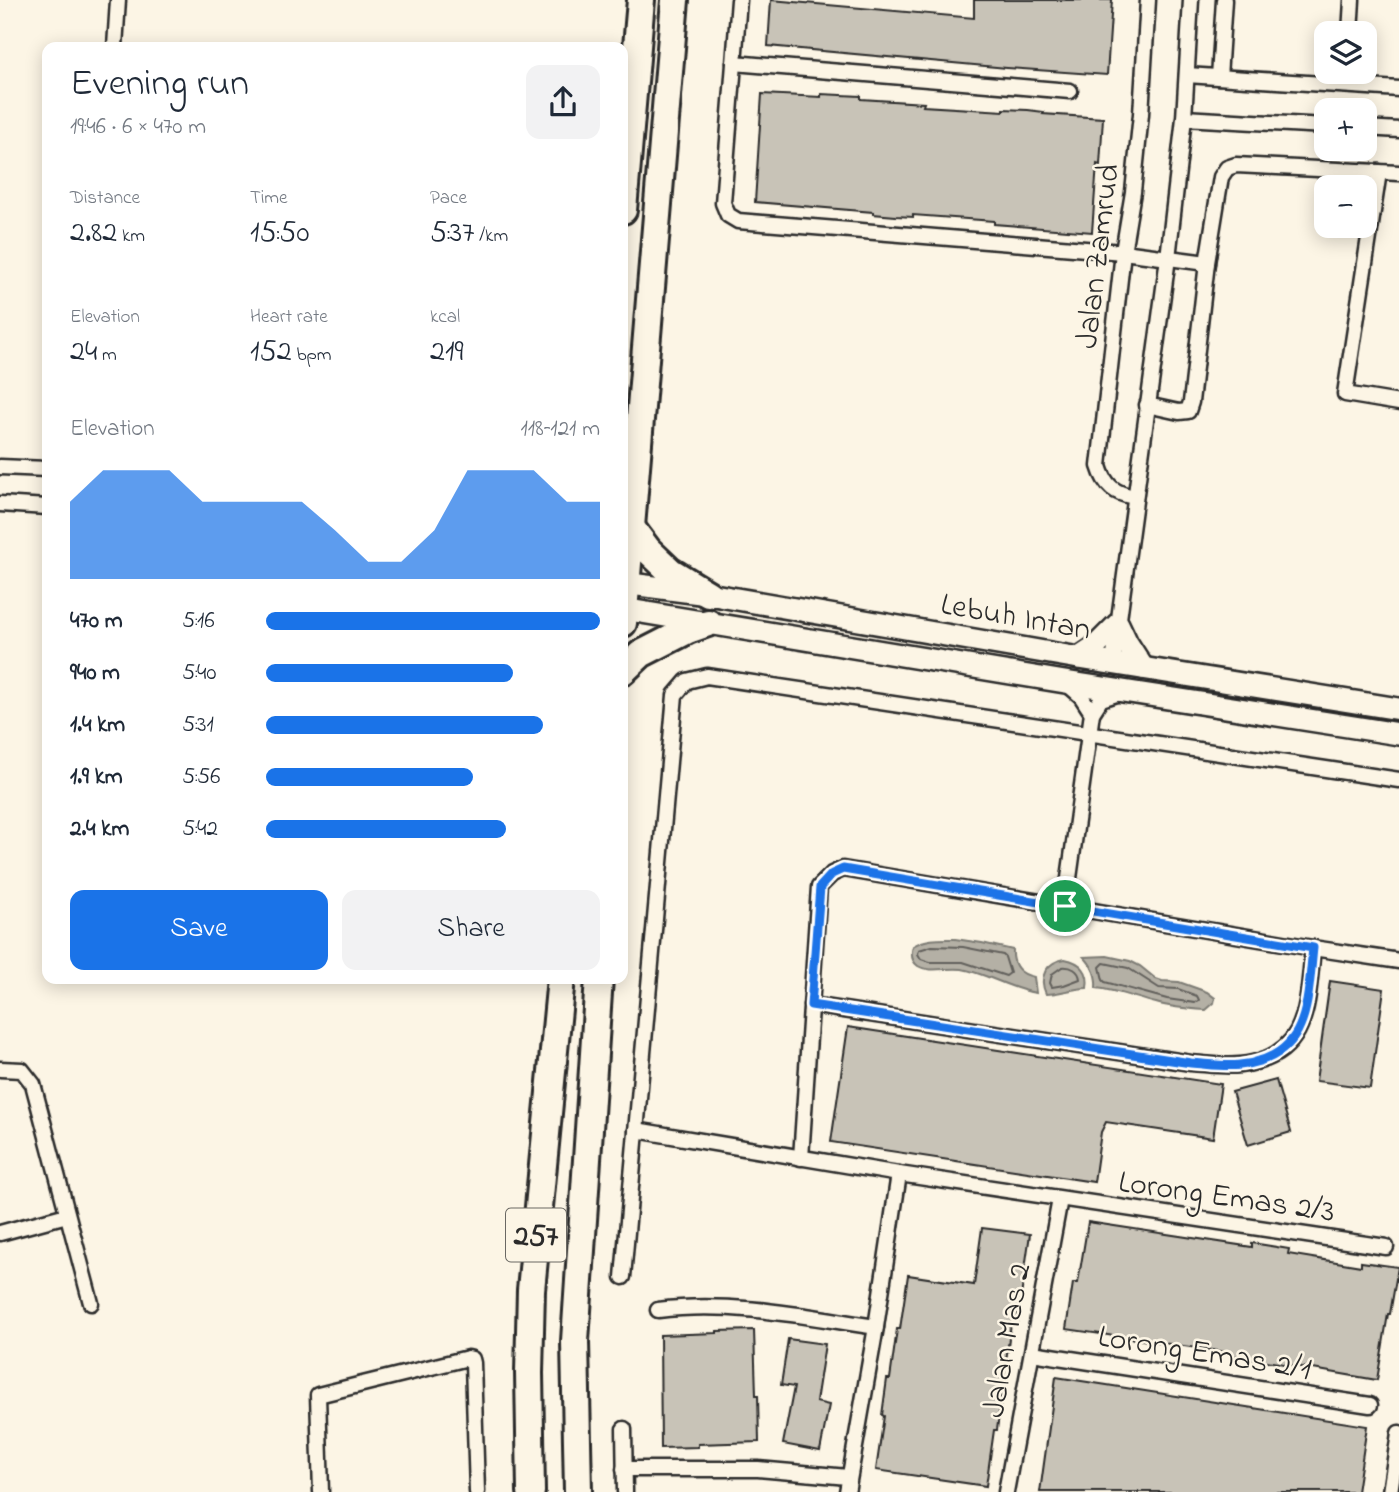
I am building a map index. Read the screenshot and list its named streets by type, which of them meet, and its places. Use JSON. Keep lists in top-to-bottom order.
{
  "streets": {
    "highway": ["257"],
    "main road": ["Lebuh Intan"],
    "street": [
      "Jalan Zamrud",
      "Lorong Emas 2/3",
      "Jalan Mas 2",
      "Lorong Emas 2/1"
    ]
  },
  "crossings": [
    ["Lorong Emas 2/3", "Jalan Mas 2"],
    ["Jalan Mas 2", "Lorong Emas 2/1"]
  ],
  "page": {
    "map_buttons": ["+", "−"],
    "heading": ["Evening run", "19:46 · 6 × 470 m"],
    "stats": [
      ["Distance", "2.82 km"],
      ["Time", "15:50"],
      ["Pace", "5:37 /km"],
      ["Elevation", "24 m"],
      ["Heart rate", "152 bpm"],
      ["kcal", "219"]
    ],
    "chart": ["Elevation", "118–121 m"],
    "list": [
      {
        "name": "470 m",
        "note": "5:16"
      },
      {
        "name": "940 m",
        "note": "5:40"
      },
      {
        "name": "1.4 km",
        "note": "5:31"
      },
      {
        "name": "1.9 km",
        "note": "5:56"
      },
      {
        "name": "2.4 km",
        "note": "5:42"
      }
    ],
    "buttons": ["Save", "Share"]
  }
}
